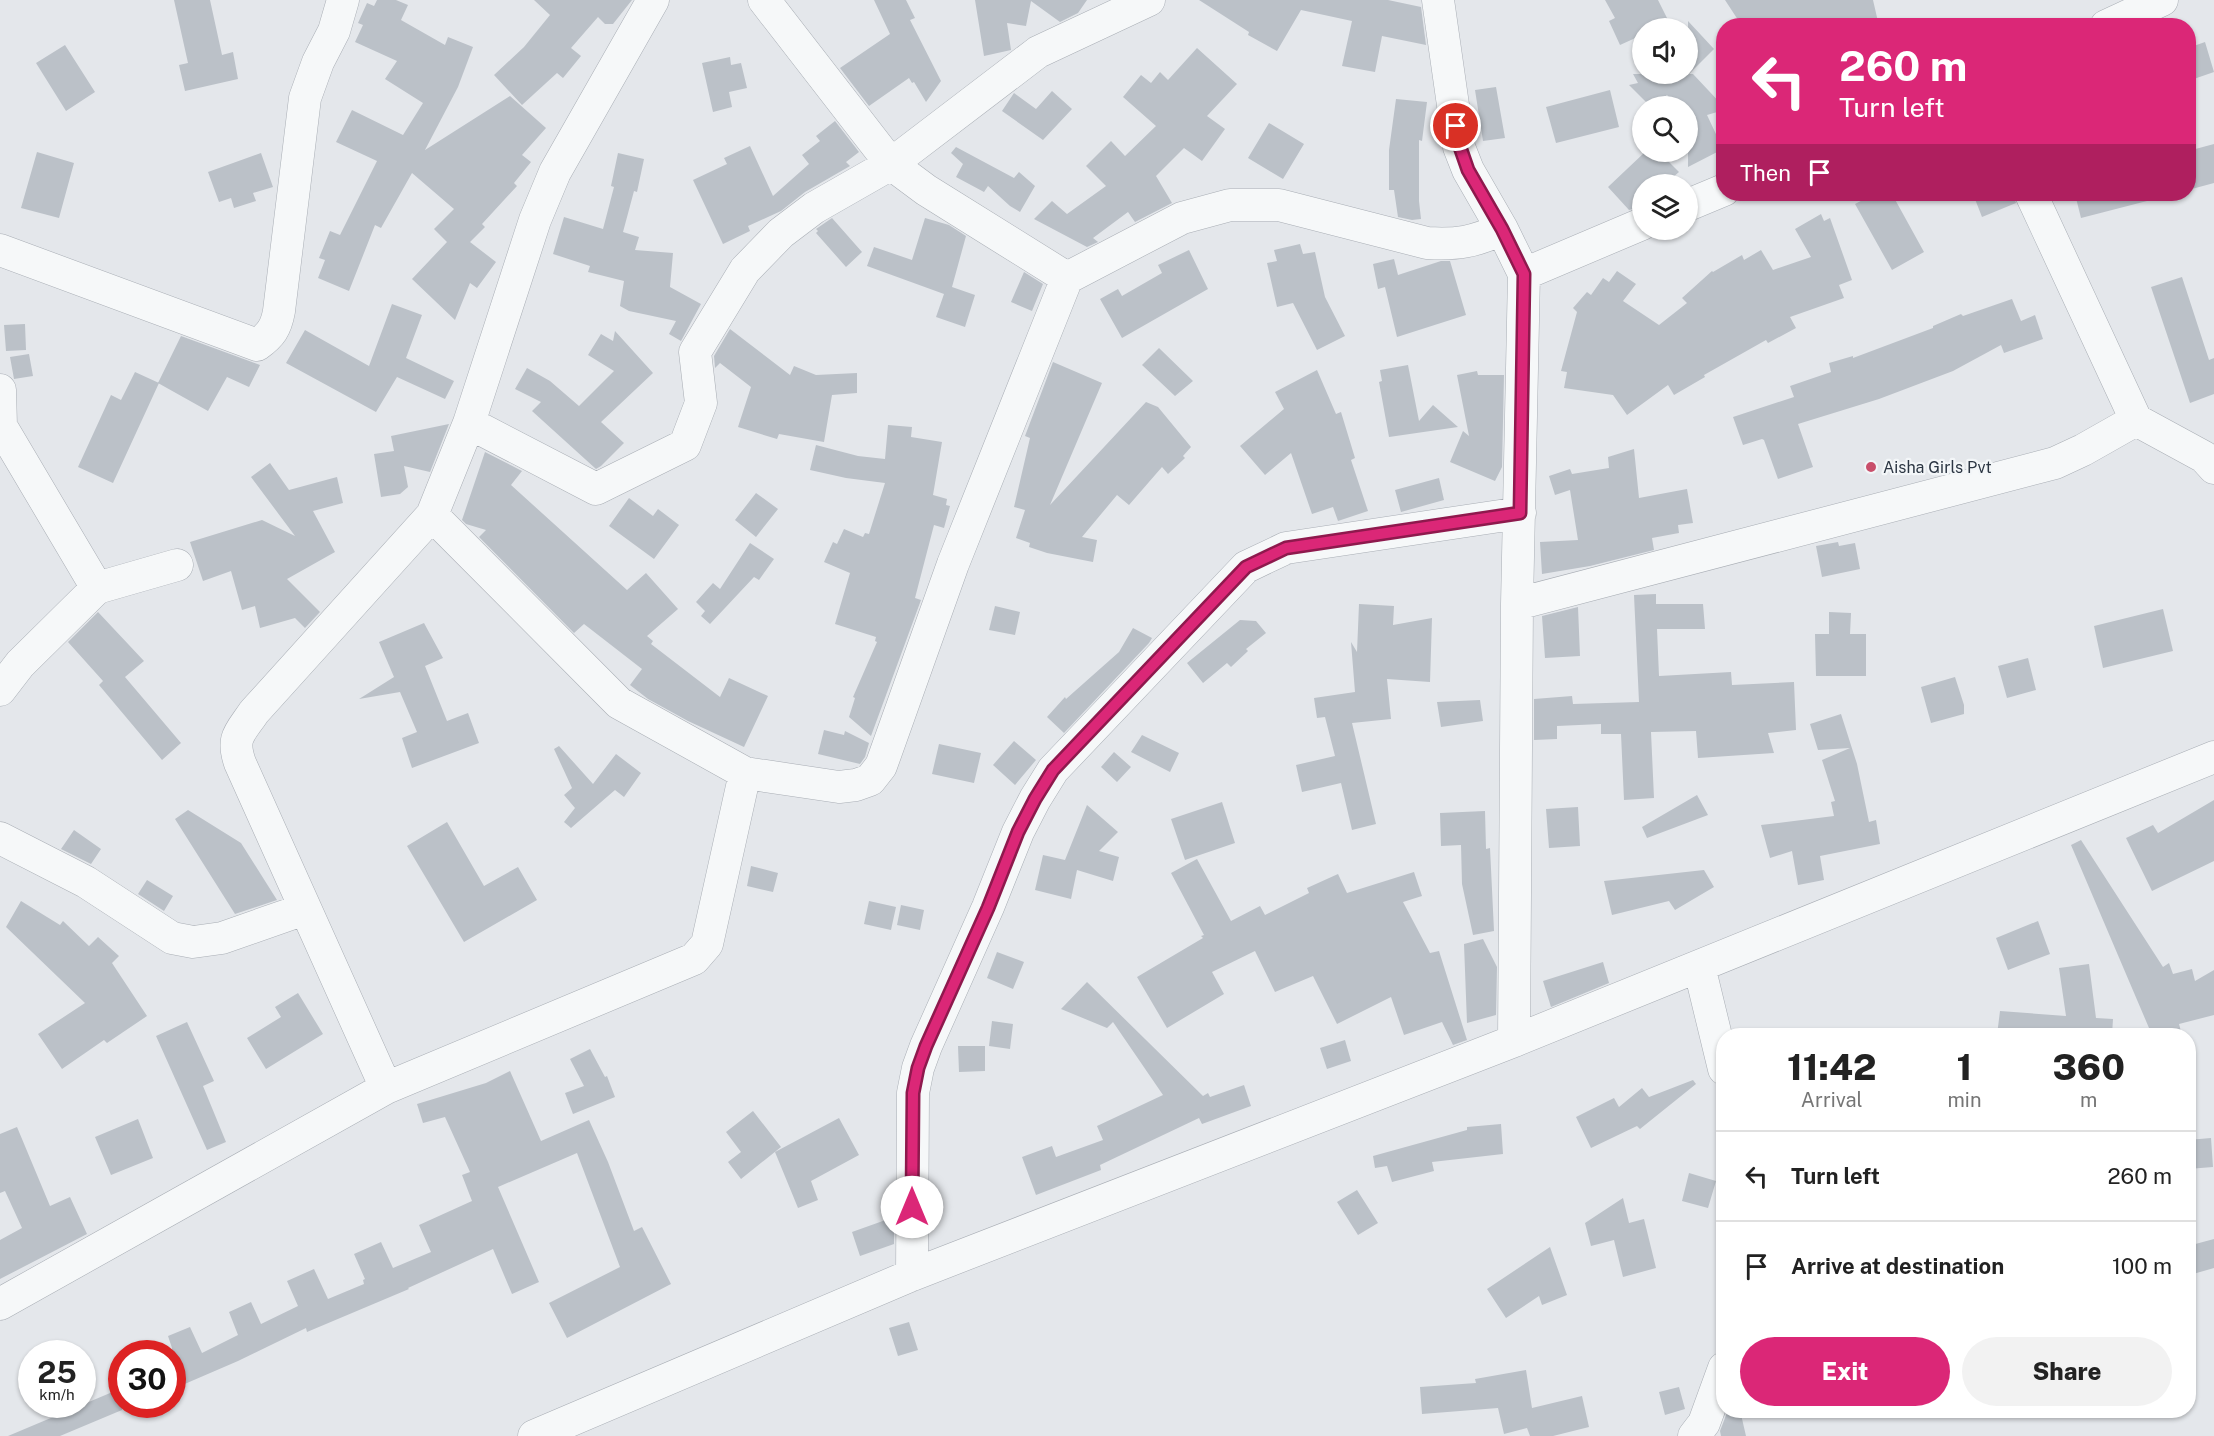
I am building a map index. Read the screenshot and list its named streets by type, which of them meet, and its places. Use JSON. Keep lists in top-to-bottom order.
{
  "places": ["Aisha Girls Pvt"],
  "page": {
    "turn": ["260 m", "Turn left"],
    "then": "Then",
    "eta": [
      "11:42",
      "Arrival",
      "1",
      "min",
      "360",
      "m"
    ],
    "list": [
      {
        "name": "Turn left",
        "value": "260 m"
      },
      {
        "name": "Arrive at destination",
        "value": "100 m"
      }
    ],
    "buttons": ["Exit", "Share"],
    "speed": "25 km/h",
    "limit": "30"
  }
}
